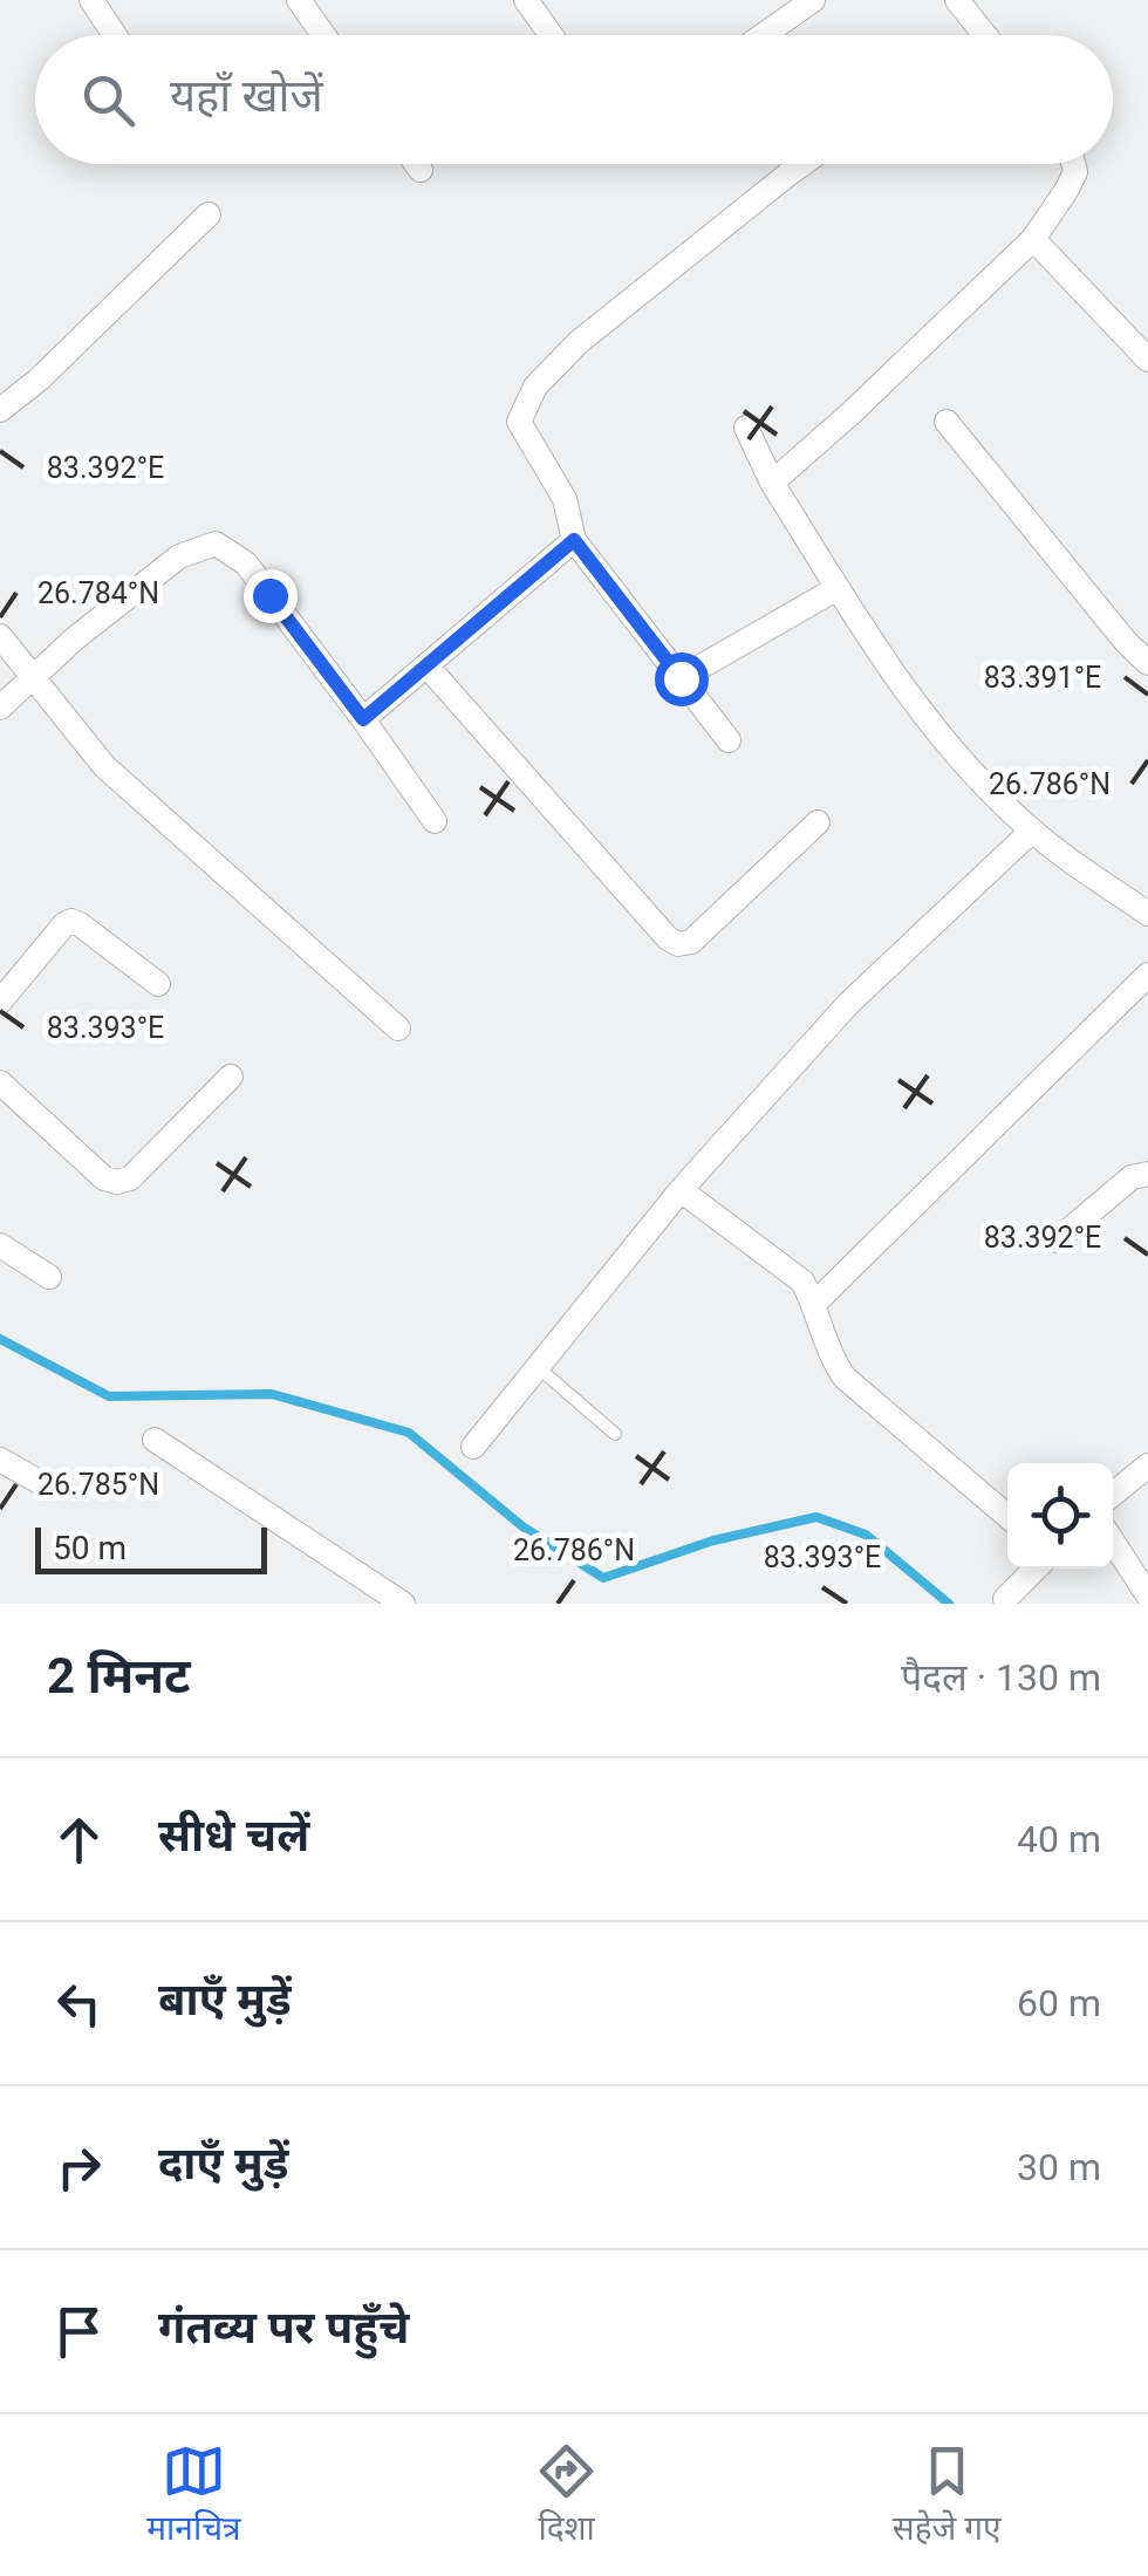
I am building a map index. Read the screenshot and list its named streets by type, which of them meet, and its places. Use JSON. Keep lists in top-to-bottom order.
{
  "scale_bar": "50 m",
  "page": {
    "search": "यहाँ खोजें",
    "scale": "50 m",
    "heading": ["2 मिनट", "पैदल · 130 m"],
    "list": [
      ["सीधे चलें", "40 m"],
      ["बाएँ मुड़ें", "60 m"],
      ["दाएँ मुड़ें", "30 m"],
      "गंतव्य पर पहुँचे"
    ],
    "nav": ["मानचित्र", "दिशा", "सहेजे गए"]
  },
  "coordinates": [
    "83.392°E",
    "26.784°N",
    "83.391°E",
    "26.786°N",
    "83.393°E",
    "26.785°N"
  ]
}
